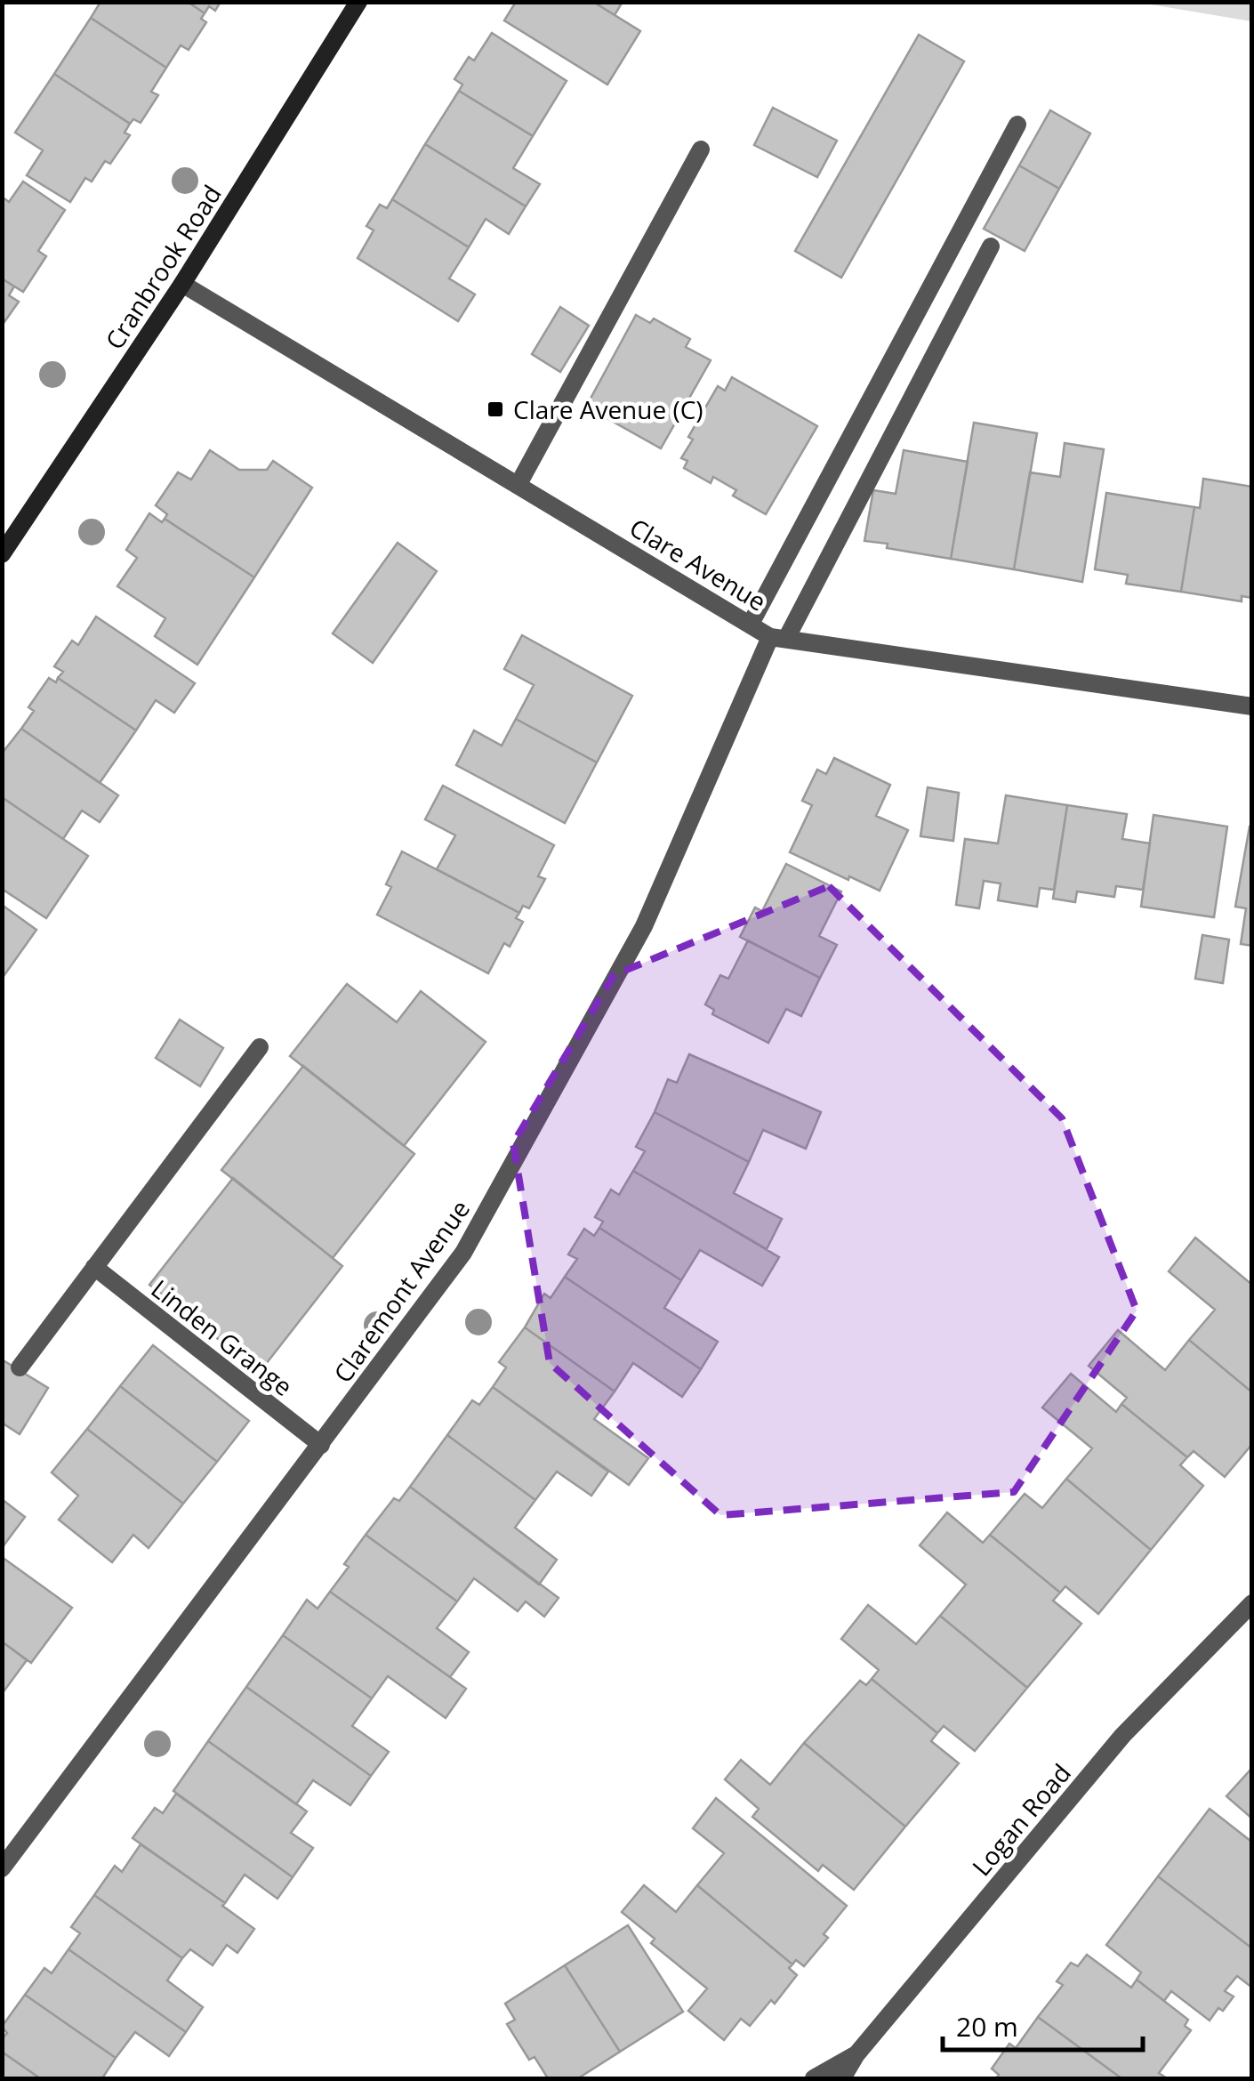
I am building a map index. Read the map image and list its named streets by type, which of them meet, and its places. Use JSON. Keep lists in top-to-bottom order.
{
  "streets": {
    "main road": ["Cranbrook Road"],
    "street": [
      "Clare Avenue",
      "Claremont Avenue",
      "Linden Grange",
      "Logan Road"
    ]
  },
  "crossings": [
    ["Cranbrook Road", "Clare Avenue"],
    ["Clare Avenue", "Claremont Avenue"],
    ["Claremont Avenue", "Linden Grange"]
  ],
  "places": {
    "transit": ["Clare Avenue (C)"]
  },
  "scale_bar": "20 m"
}
